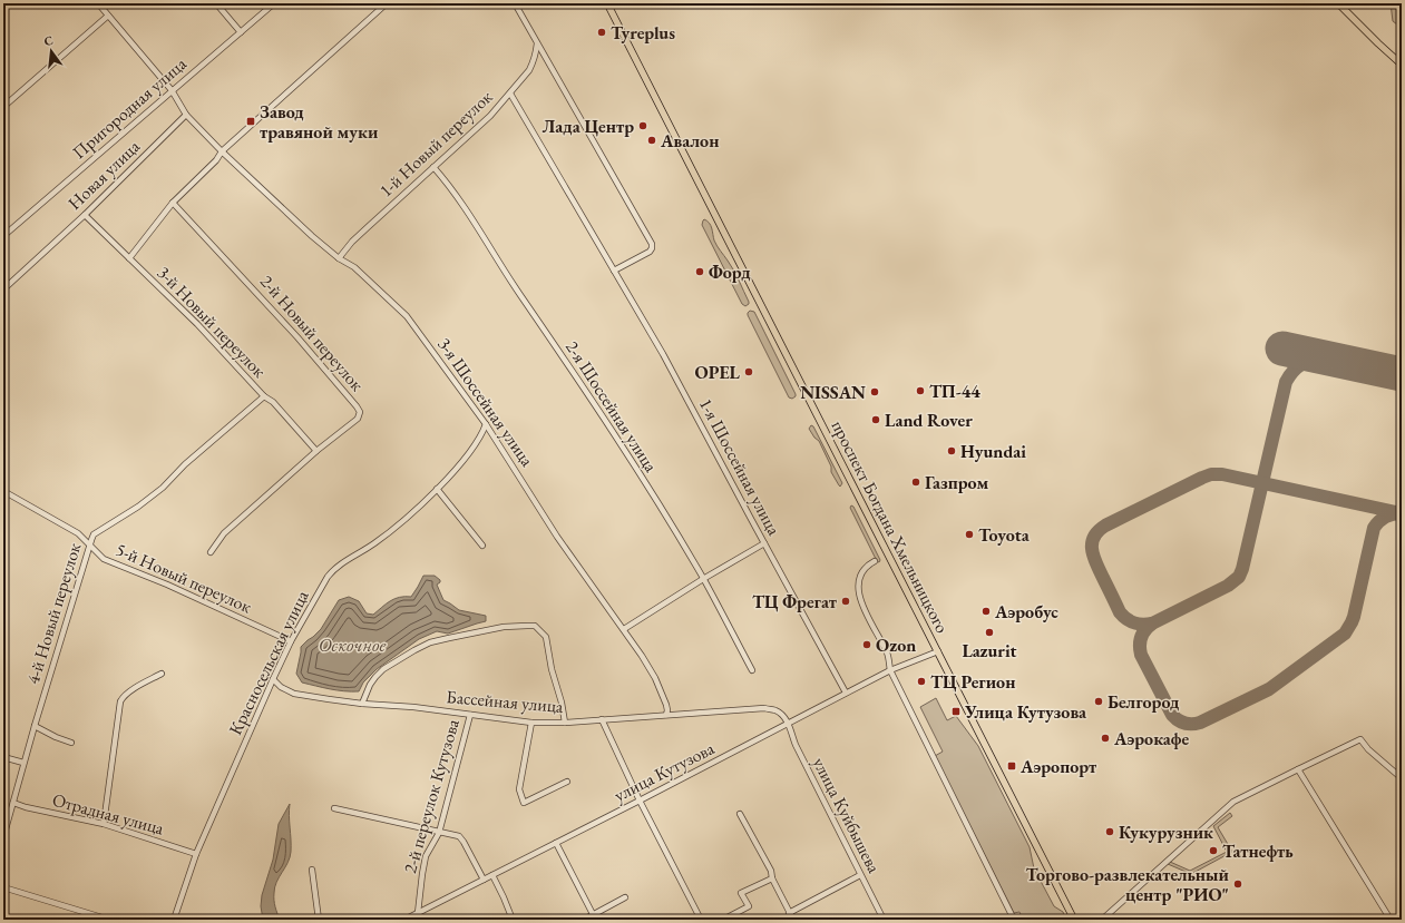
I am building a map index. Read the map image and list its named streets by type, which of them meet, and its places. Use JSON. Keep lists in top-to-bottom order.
{
  "streets": {
    "main road": ["проспект Богдана Хмельницкого"],
    "street": [
      "Пригородная улица",
      "1-й Новый переулок",
      "Новая улица",
      "3-й Новый переулок",
      "2-й Новый переулок",
      "3-я Шоссейная улица",
      "2-я Шоссейная улица",
      "1-я Шоссейная улица",
      "5-й Новый переулок",
      "4-й Новый переулок",
      "Красносельская улица",
      "Бассейная улица",
      "улица Кутузова",
      "2-й переулок Кутузова",
      "Отрадная улица",
      "улица Куйбышева"
    ]
  },
  "crossings": [
    ["1-й Новый переулок", "3-я Шоссейная улица"],
    ["1-й Новый переулок", "2-я Шоссейная улица"],
    ["1-й Новый переулок", "1-я Шоссейная улица"],
    ["Новая улица", "3-й Новый переулок"],
    ["3-й Новый переулок", "2-й Новый переулок"],
    ["3-й Новый переулок", "4-й Новый переулок"],
    ["3-я Шоссейная улица", "Красносельская улица"],
    ["3-я Шоссейная улица", "Бассейная улица"],
    ["1-я Шоссейная улица", "улица Кутузова"],
    ["проспект Богдана Хмельницкого", "улица Кутузова"],
    ["5-й Новый переулок", "4-й Новый переулок"],
    ["5-й Новый переулок", "Красносельская улица"],
    ["4-й Новый переулок", "Отрадная улица"],
    ["Красносельская улица", "Бассейная улица"],
    ["Красносельская улица", "Отрадная улица"],
    ["Бассейная улица", "улица Кутузова"],
    ["Бассейная улица", "2-й переулок Кутузова"],
    ["Бассейная улица", "улица Куйбышева"],
    ["улица Кутузова", "2-й переулок Кутузова"],
    ["улица Кутузова", "улица Куйбышева"]
  ],
  "water": ["Оскочное"],
  "places": {
    "other": [
      "Tyreplus",
      "Лада Центр",
      "Авалон",
      "Форд",
      "OPEL",
      "ТП-44",
      "NISSAN",
      "Land Rover",
      "Hyundai",
      "Газпром",
      "Toyota",
      "ТЦ Фрегат",
      "Аэробус",
      "Lazurit",
      "Ozon",
      "ТЦ Регион",
      "Белгород",
      "Аэрокафе",
      "Кукурузник",
      "Татнефть",
      "Торгово-развлекательный центр \"РИО\""
    ],
    "transit": ["Завод травяной муки", "Улица Кутузова", "Аэропорт"]
  },
  "north": "top"
}
